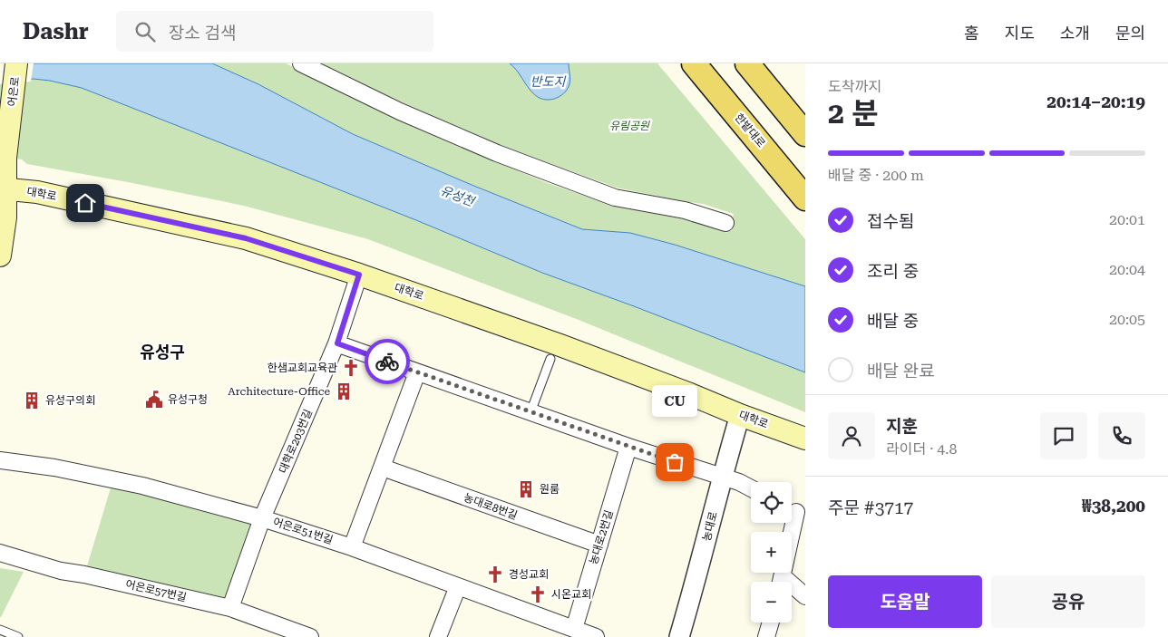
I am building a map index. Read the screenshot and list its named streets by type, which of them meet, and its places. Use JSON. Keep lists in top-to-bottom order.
{
  "streets": {
    "main road": ["어은로", "한밭대로", "대학로"],
    "street": [
      "대학로203번길",
      "농대로8번길",
      "농대로",
      "어은로51번길",
      "농대로2번길",
      "어은로57번길"
    ]
  },
  "crossings": [
    ["어은로", "대학로"],
    ["대학로", "대학로203번길"],
    ["대학로", "농대로"],
    ["대학로203번길", "어은로51번길"],
    ["대학로203번길", "어은로57번길"],
    ["농대로8번길", "농대로2번길"],
    ["어은로51번길", "농대로2번길"]
  ],
  "districts": ["유성구"],
  "water": ["반도지", "유성천"],
  "parks": ["유림공원"],
  "places": {
    "church": ["한샘교회교육관", "경성교회", "시온교회"],
    "building": ["Architecture-Office", "유성구의회", "원룸"],
    "public building": ["유성구청"],
    "other": ["CU"]
  },
  "page": {
    "header": "Dashr",
    "search": "장소 검색",
    "nav": [
      "홈",
      "지도",
      "소개",
      "문의"
    ],
    "heading": ["2 분", "도착까지", "20:14–20:19"],
    "panel": [
      "지훈",
      "라이더 · 4.8",
      "주문 #3717",
      "₩38,200"
    ],
    "bar": "배달 중 · 200 m",
    "list": [
      ["접수됨", "20:01"],
      ["조리 중", "20:04"],
      ["배달 중", "20:05"],
      "배달 완료"
    ],
    "bubble": "CU",
    "map_buttons": ["+", "−"],
    "buttons": ["도움말", "공유"]
  }
}
